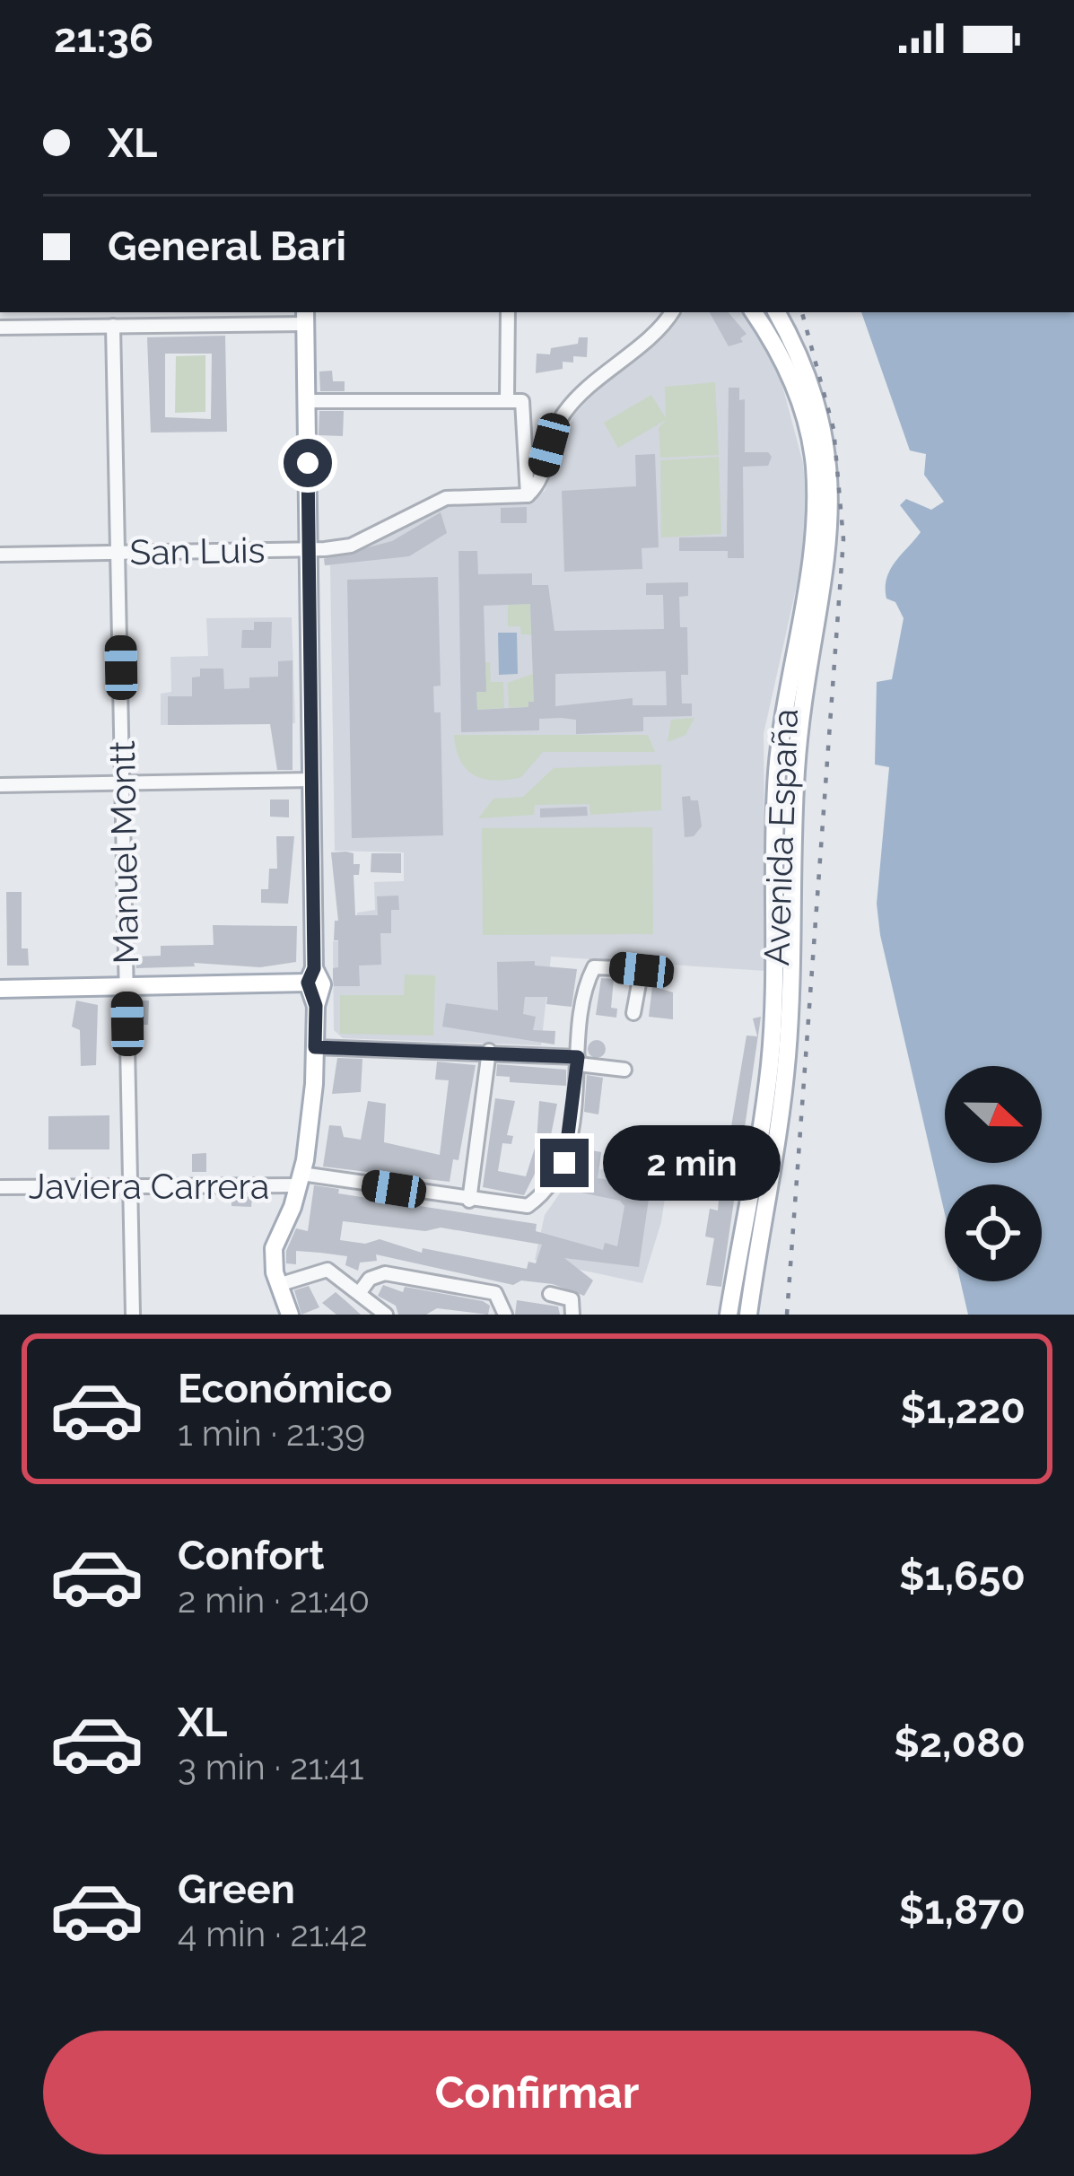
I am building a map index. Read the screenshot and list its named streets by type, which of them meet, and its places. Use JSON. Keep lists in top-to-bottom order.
{
  "streets": {
    "main road": ["Avenida España"],
    "street": ["San Luis", "Manuel Montt", "Javiera Carrera"]
  },
  "crossings": [
    ["San Luis", "Manuel Montt"],
    ["Manuel Montt", "Javiera Carrera"]
  ],
  "north": "right",
  "page": {
    "status": "21:36",
    "banner": ["XL", "General Bari"],
    "bubble": "2 min",
    "list": [
      {
        "name": "Económico",
        "note": "1 min · 21:39",
        "value": "$1,220"
      },
      {
        "name": "Confort",
        "note": "2 min · 21:40",
        "value": "$1,650"
      },
      {
        "name": "XL",
        "note": "3 min · 21:41",
        "value": "$2,080"
      },
      {
        "name": "Green",
        "note": "4 min · 21:42",
        "value": "$1,870"
      }
    ],
    "buttons": "Confirmar"
  }
}
